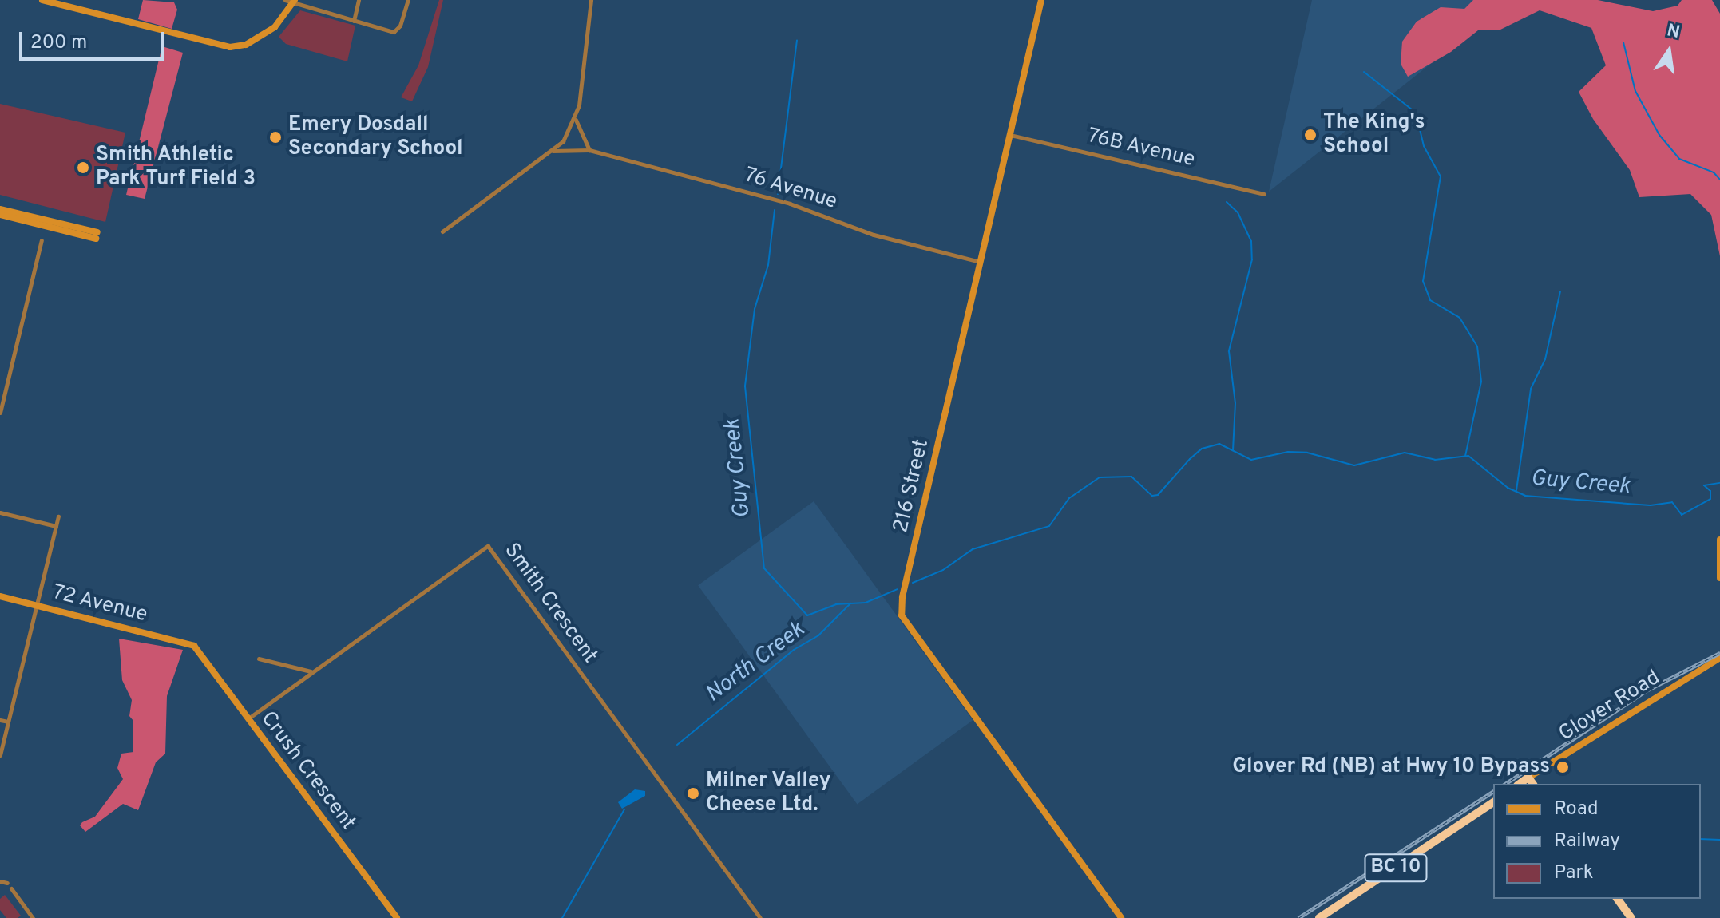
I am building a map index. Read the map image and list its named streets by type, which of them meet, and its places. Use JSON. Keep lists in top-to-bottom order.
{
  "streets": {
    "highway": ["Glover Road", "BC 10"],
    "main road": ["216 Street", "72 Avenue", "Crush Crescent"],
    "street": ["76B Avenue", "76 Avenue", "Smith Crescent"]
  },
  "crossings": [
    ["76B Avenue", "216 Street"],
    ["76 Avenue", "216 Street"],
    ["Smith Crescent", "Crush Crescent"],
    ["72 Avenue", "Crush Crescent"]
  ],
  "water": ["Guy Creek", "North Creek"],
  "places": [
    "The King's School",
    "Emery Dosdall Secondary School",
    "Smith Athletic Park Turf Field 3",
    "Glover Rd (NB) at Hwy 10 Bypass",
    "Milner Valley Cheese Ltd."
  ],
  "legend": ["Road", "Railway", "Park"],
  "scale_bar": "200 m",
  "north": "top"
}
